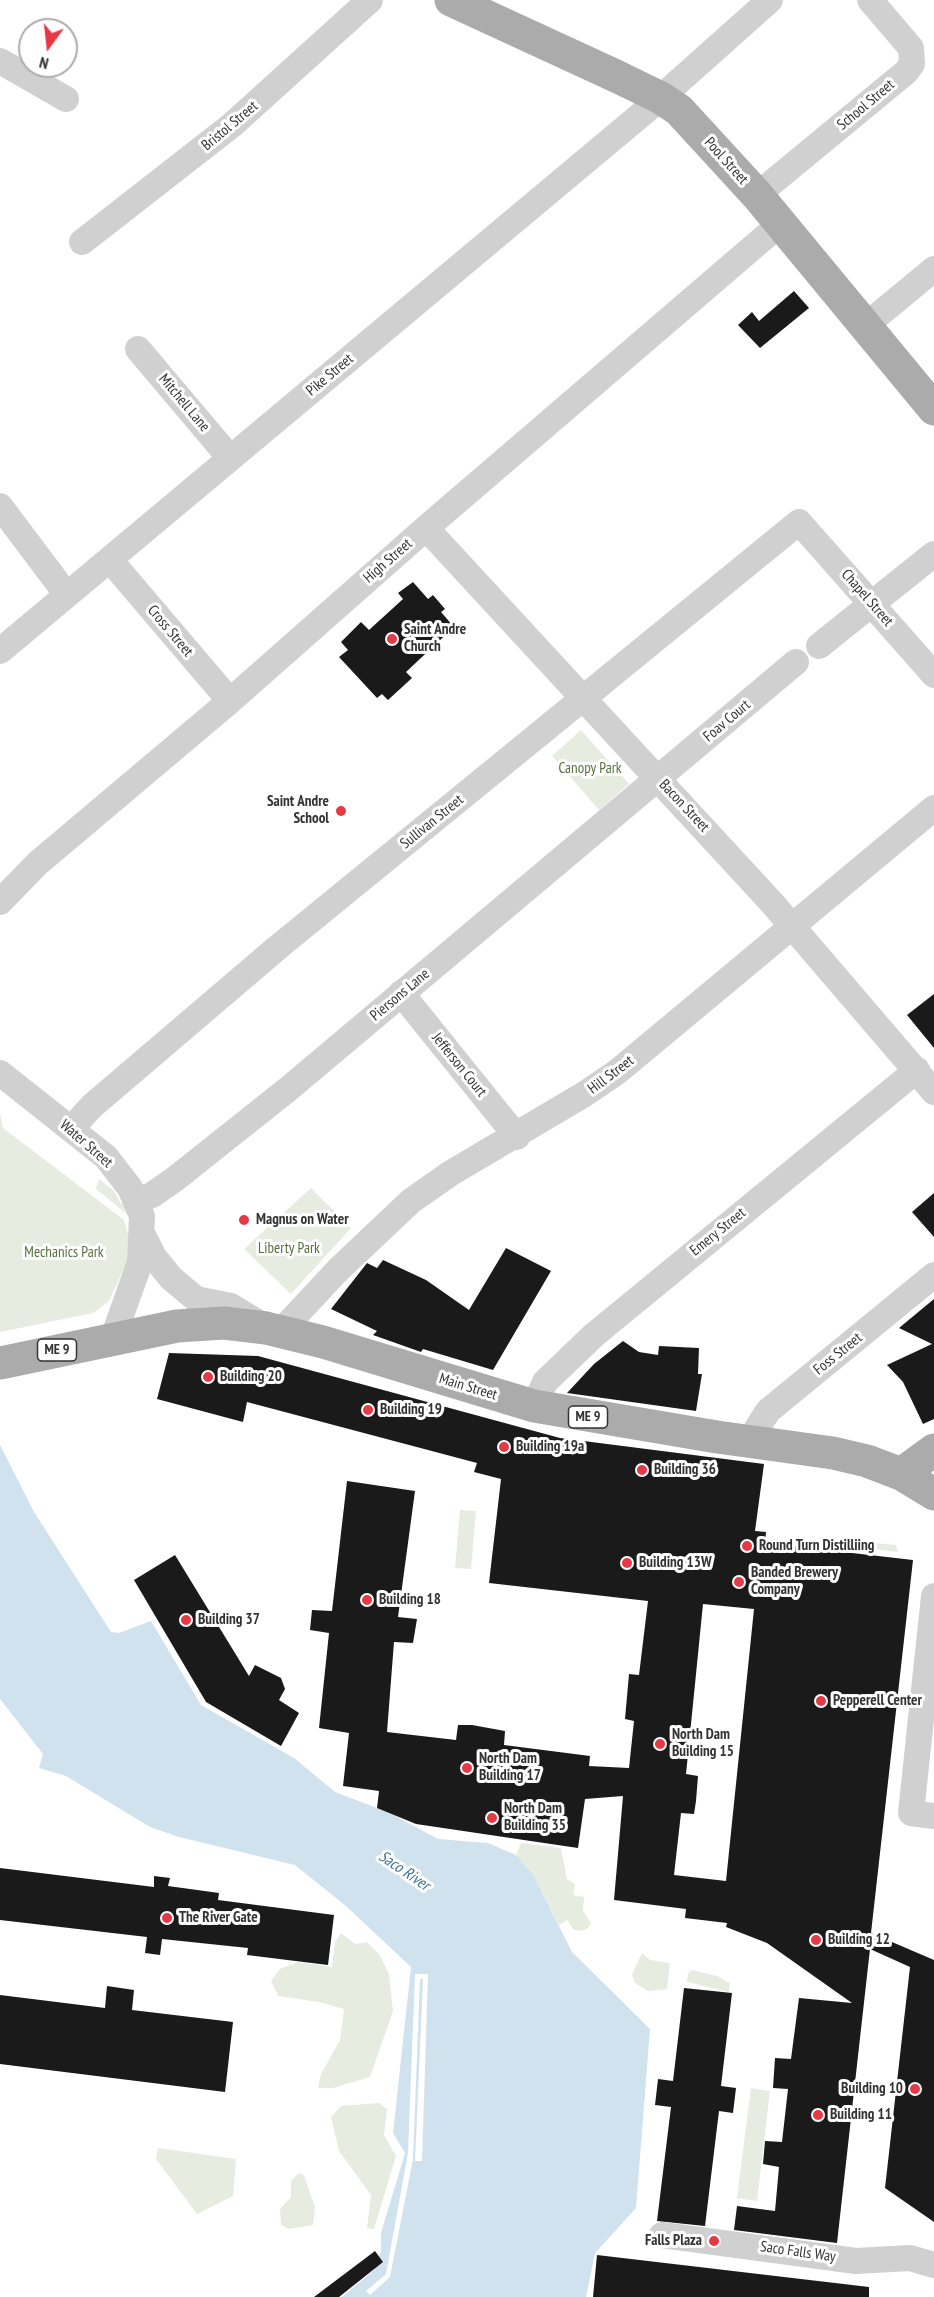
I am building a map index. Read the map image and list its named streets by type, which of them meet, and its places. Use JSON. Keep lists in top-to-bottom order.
{
  "streets": {
    "main road": ["Pool Street", "ME 9", "Main Street"],
    "street": [
      "School Street",
      "Bristol Street",
      "Pike Street",
      "Mitchell Lane",
      "High Street",
      "Chapel Street",
      "Cross Street",
      "Foav Court",
      "Bacon Street",
      "Sullivan Street",
      "Piersons Lane",
      "Jefferson Court",
      "Hill Street",
      "Water Street",
      "Emery Street",
      "Foss Street",
      "Saco Falls Way"
    ]
  },
  "crossings": [
    ["School Street", "Pool Street"],
    ["Pool Street", "Pike Street"],
    ["Pool Street", "High Street"],
    ["Pike Street", "Mitchell Lane"],
    ["Pike Street", "Cross Street"],
    ["High Street", "Cross Street"],
    ["High Street", "Bacon Street"],
    ["Chapel Street", "Sullivan Street"],
    ["Foav Court", "Bacon Street"],
    ["Foav Court", "Piersons Lane"],
    ["Bacon Street", "Sullivan Street"],
    ["Bacon Street", "Piersons Lane"],
    ["Bacon Street", "Hill Street"],
    ["Bacon Street", "Emery Street"],
    ["Sullivan Street", "Water Street"],
    ["Piersons Lane", "Jefferson Court"],
    ["Piersons Lane", "Water Street"],
    ["Jefferson Court", "Hill Street"],
    ["Hill Street", "Main Street"],
    ["Emery Street", "Main Street"],
    ["Foss Street", "Main Street"]
  ],
  "water": ["Saco River"],
  "parks": ["Canopy Park", "Liberty Park", "Mechanics Park"],
  "places": [
    "Saint Andre Church",
    "Saint Andre School",
    "Magnus on Water",
    "Building 20",
    "Building 19",
    "Building 19a",
    "Building 36",
    "Round Turn Distilliing",
    "Building 13W",
    "Banded Brewery Company",
    "Building 18",
    "Building 37",
    "Pepperell Center",
    "North Dam Building 15",
    "North Dam Building 17",
    "North Dam Building 35",
    "The River Gate",
    "Building 12",
    "Building 10",
    "Building 11",
    "Falls Plaza"
  ],
  "north": "bottom"
}
